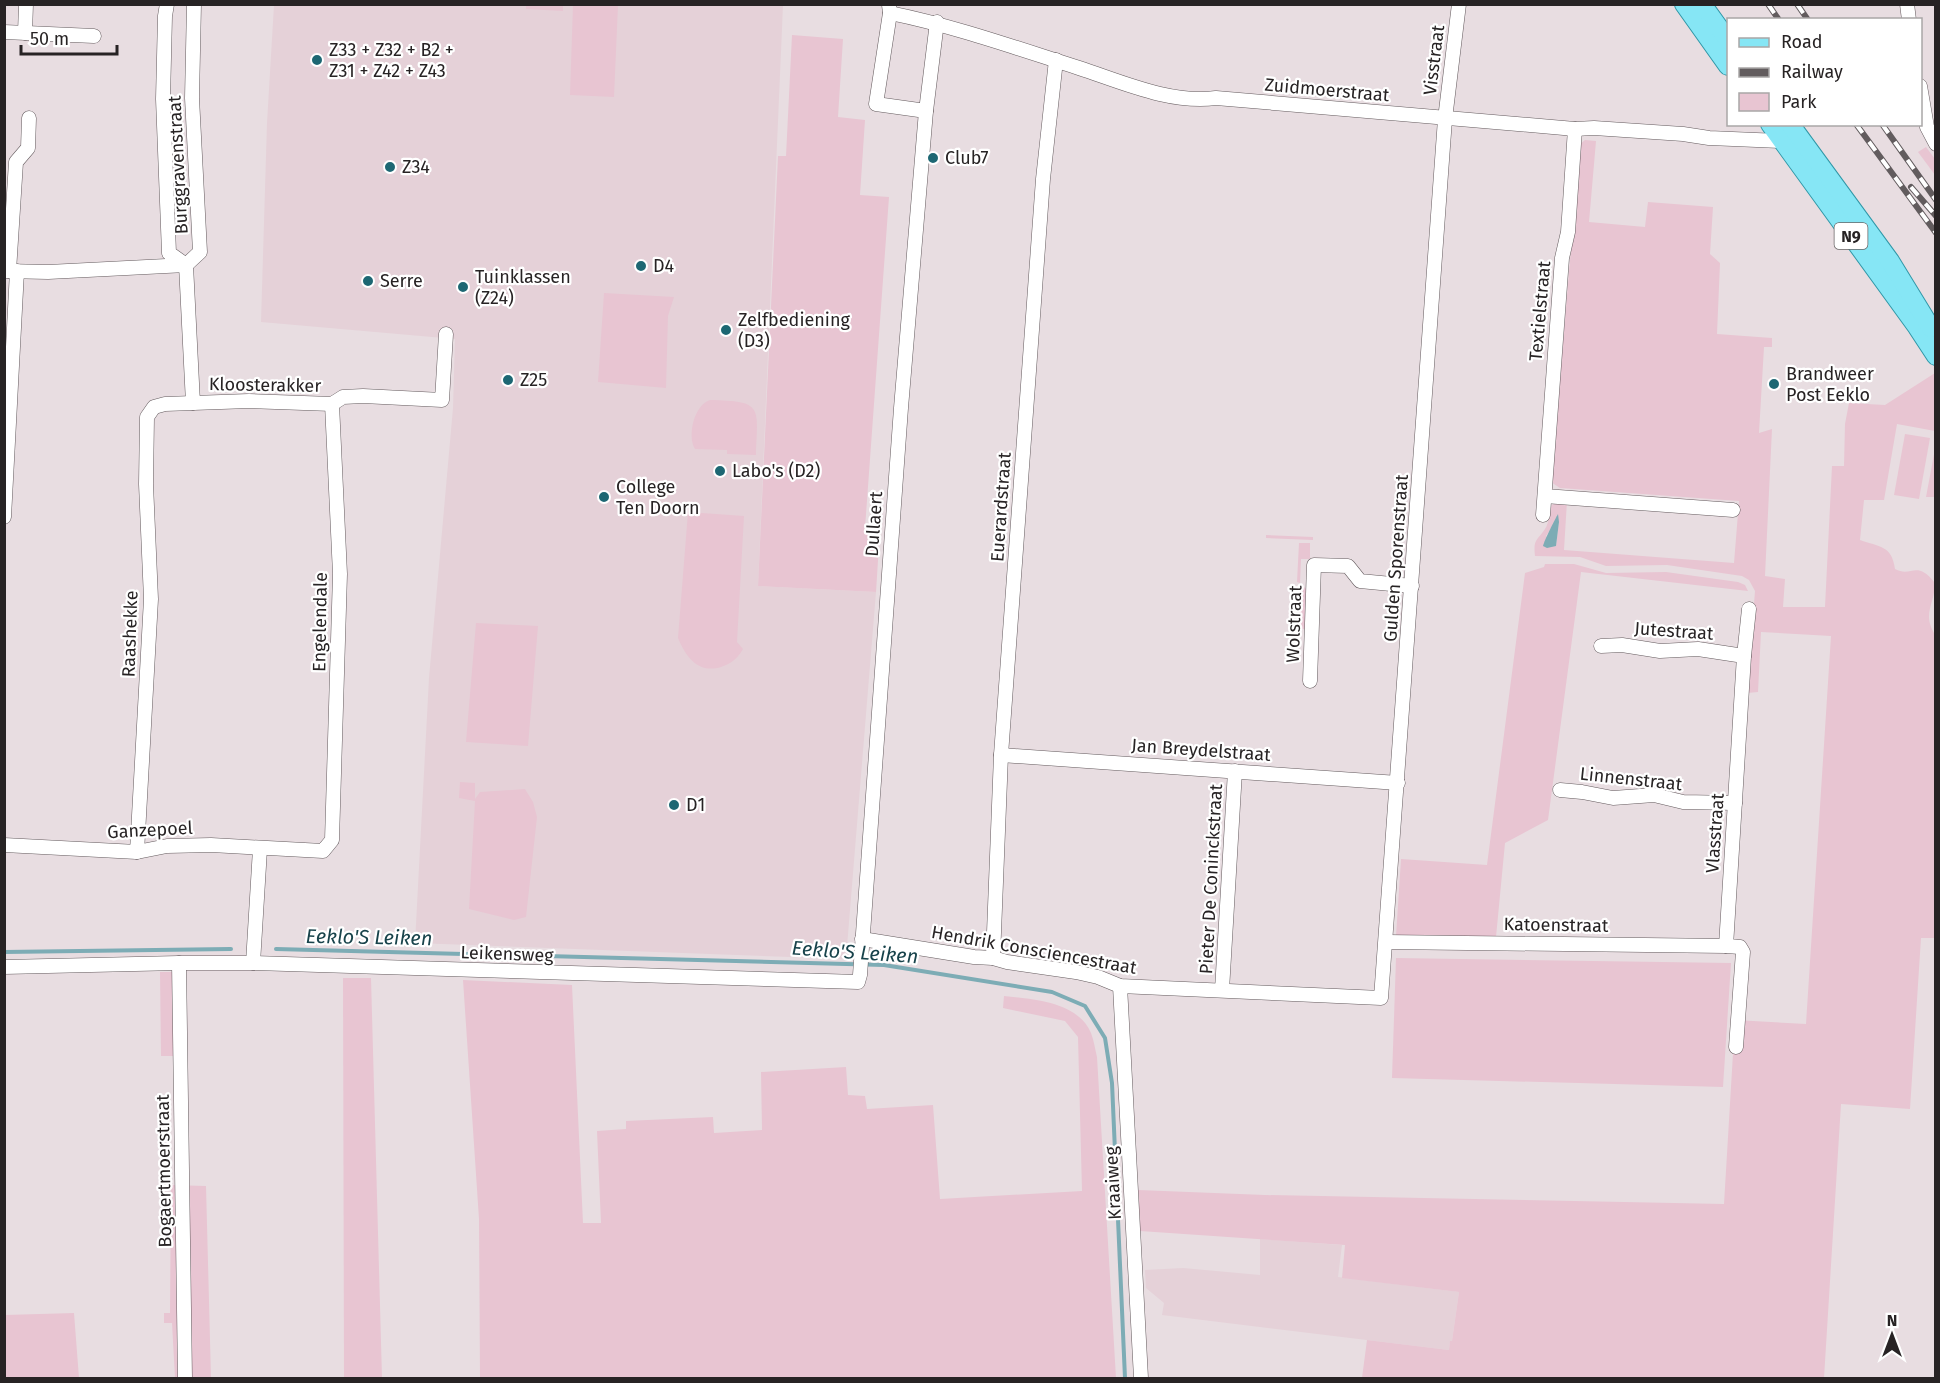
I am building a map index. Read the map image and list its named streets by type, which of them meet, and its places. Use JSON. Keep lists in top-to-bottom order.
{
  "streets": {
    "main road": ["N9"],
    "street": [
      "Visstraat",
      "Zuidmoerstraat",
      "Burggravenstraat",
      "Textielstraat",
      "Kloosterakker",
      "Euerardstraat",
      "Dullaert",
      "Gulden Sporenstraat",
      "Engelendale",
      "Wolstraat",
      "Jutestraat",
      "Raashekke",
      "Jan Breydelstraat",
      "Linnenstraat",
      "Ganzepoel",
      "Vlasstraat",
      "Pieter De Coninckstraat",
      "Katoenstraat",
      "Hendrik Consciencestraat",
      "Leikensweg",
      "Bogaertmoerstraat",
      "Kraaiweg"
    ]
  },
  "crossings": [
    ["Visstraat", "Zuidmoerstraat"],
    ["Visstraat", "Gulden Sporenstraat"],
    ["Zuidmoerstraat", "N9"],
    ["Zuidmoerstraat", "Textielstraat"],
    ["Zuidmoerstraat", "Euerardstraat"],
    ["Zuidmoerstraat", "Dullaert"],
    ["Zuidmoerstraat", "Gulden Sporenstraat"],
    ["Burggravenstraat", "Kloosterakker"],
    ["Kloosterakker", "Engelendale"],
    ["Kloosterakker", "Raashekke"],
    ["Euerardstraat", "Jan Breydelstraat"],
    ["Euerardstraat", "Hendrik Consciencestraat"],
    ["Dullaert", "Hendrik Consciencestraat"],
    ["Dullaert", "Leikensweg"],
    ["Gulden Sporenstraat", "Wolstraat"],
    ["Gulden Sporenstraat", "Jan Breydelstraat"],
    ["Gulden Sporenstraat", "Katoenstraat"],
    ["Gulden Sporenstraat", "Hendrik Consciencestraat"],
    ["Engelendale", "Ganzepoel"],
    ["Jutestraat", "Vlasstraat"],
    ["Raashekke", "Ganzepoel"],
    ["Jan Breydelstraat", "Pieter De Coninckstraat"],
    ["Linnenstraat", "Vlasstraat"],
    ["Vlasstraat", "Katoenstraat"],
    ["Pieter De Coninckstraat", "Hendrik Consciencestraat"],
    ["Hendrik Consciencestraat", "Leikensweg"],
    ["Hendrik Consciencestraat", "Kraaiweg"],
    ["Leikensweg", "Bogaertmoerstraat"]
  ],
  "water": ["Eeklo'S Leiken"],
  "places": [
    "Z33 + Z32 + B2 + Z31 + Z42 + Z43",
    "Club7",
    "Z34",
    "D4",
    "Serre",
    "Tuinklassen (Z24)",
    "Zelfbediening (D3)",
    "Z25",
    "Brandweer Post Eeklo",
    "Labo's (D2)",
    "College Ten Doorn",
    "D1"
  ],
  "legend": ["Road", "Railway", "Park"],
  "scale_bar": "50 m",
  "north": "top"
}
